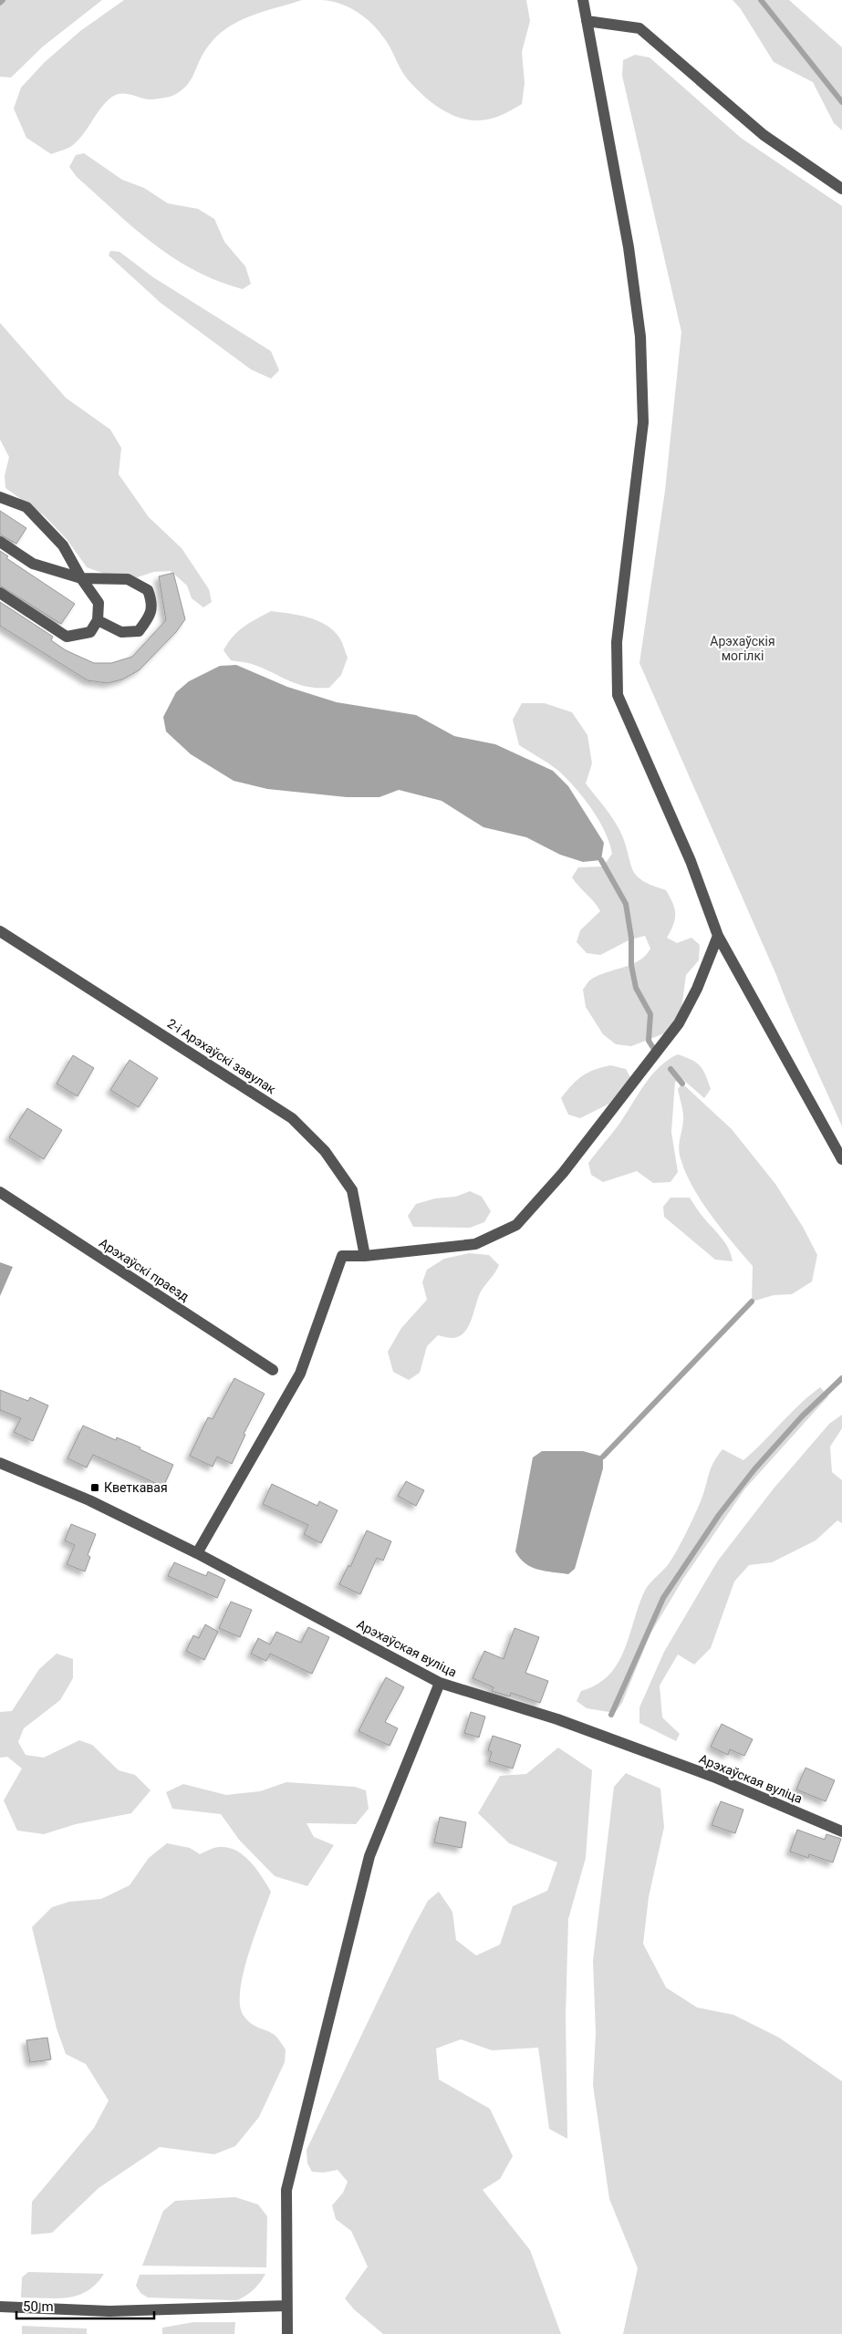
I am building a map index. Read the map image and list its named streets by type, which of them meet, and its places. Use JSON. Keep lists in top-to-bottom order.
{
  "streets": {
    "street": ["2-і Арэхаўскі завулак", "Арэхаўскі праезд", "Арэхаўская вуліца"]
  },
  "parks": ["Арэхаўскія могілкі"],
  "places": {
    "transit": ["Кветкавая"]
  },
  "scale_bar": "50 m"
}
